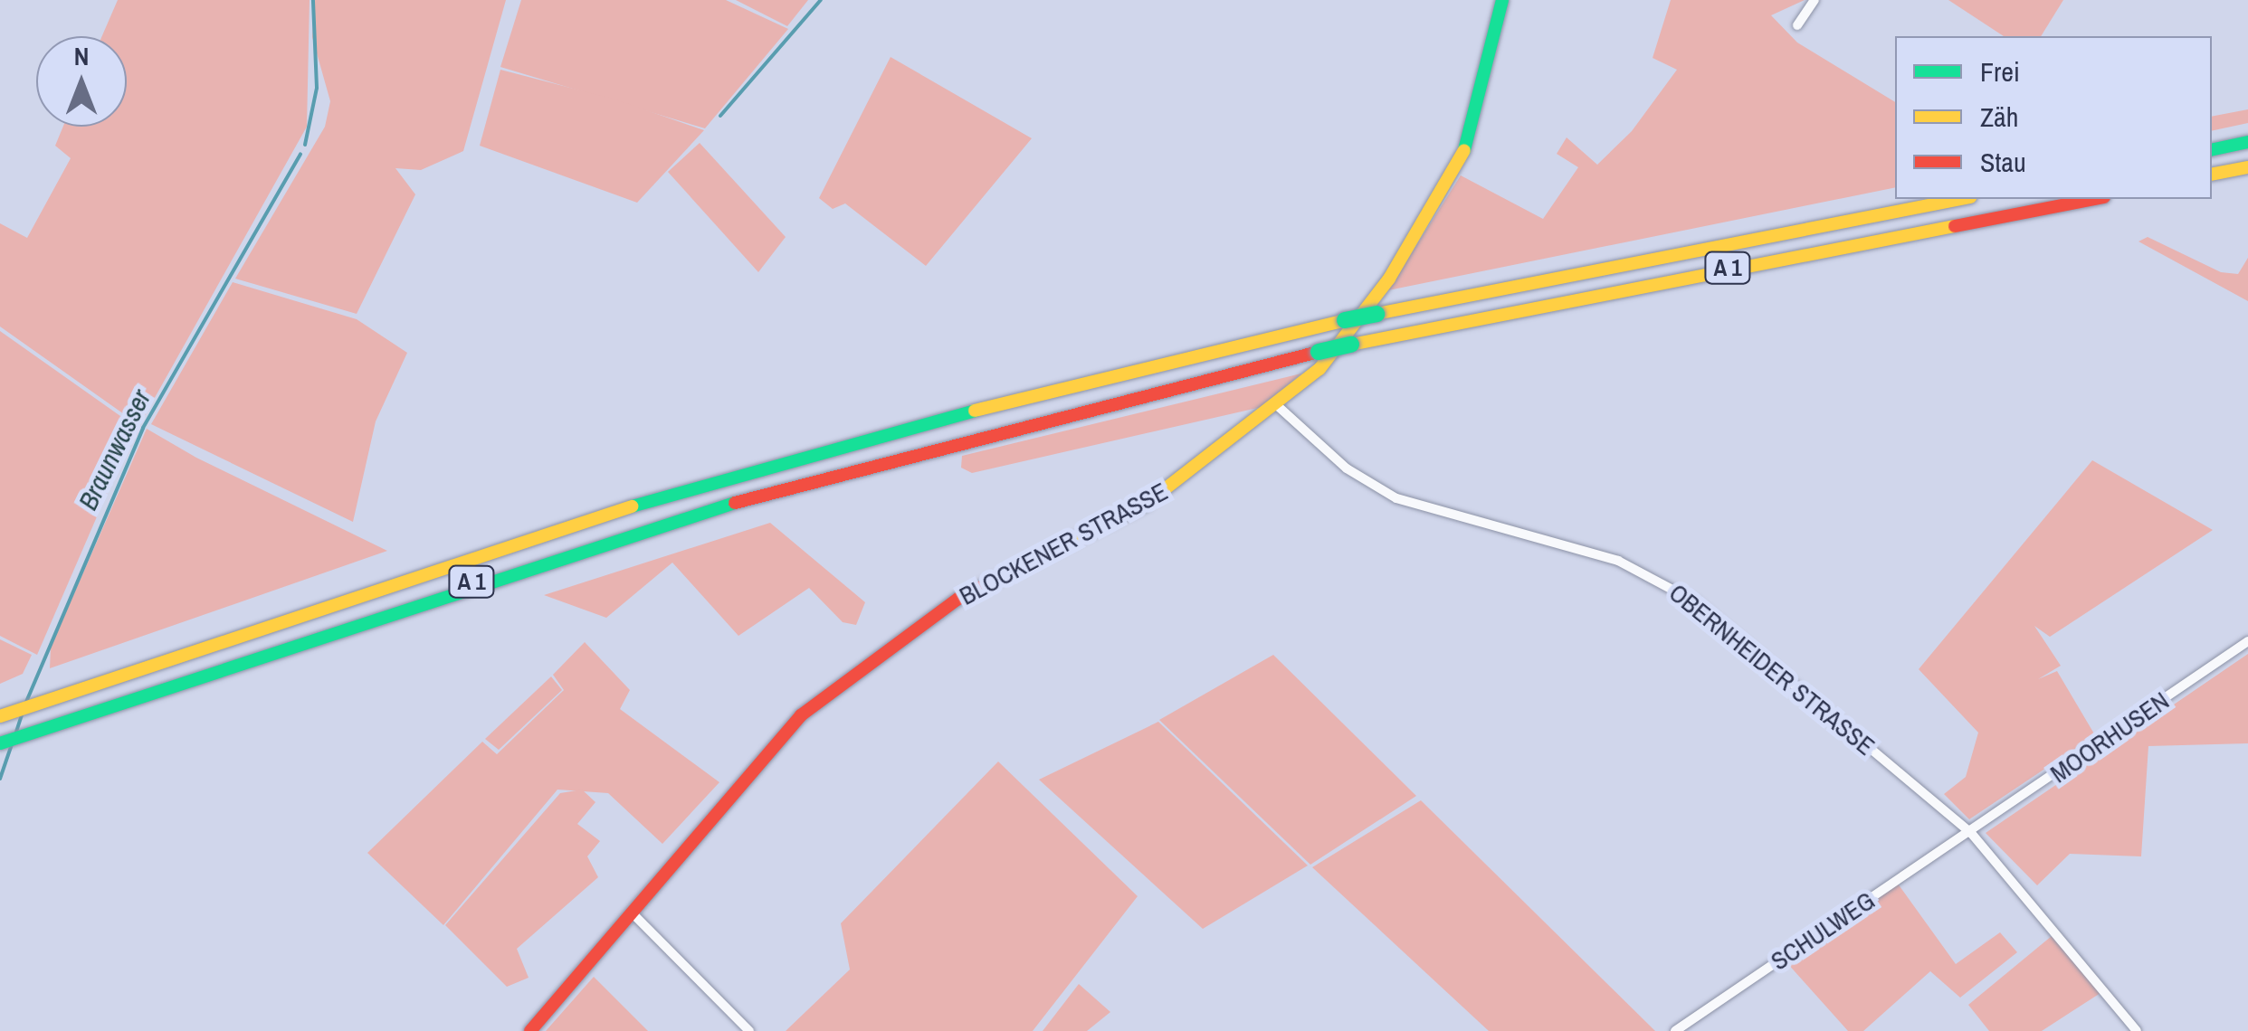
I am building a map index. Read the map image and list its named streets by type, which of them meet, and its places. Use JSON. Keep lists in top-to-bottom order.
{
  "streets": {
    "main road": ["A 1", "BLOCKENER STRASSE"],
    "street": ["OBERNHEIDER STRASSE", "MOORHUSEN", "SCHULWEG"]
  },
  "crossings": [
    ["BLOCKENER STRASSE", "OBERNHEIDER STRASSE"],
    ["OBERNHEIDER STRASSE", "MOORHUSEN"],
    ["OBERNHEIDER STRASSE", "SCHULWEG"],
    ["MOORHUSEN", "SCHULWEG"]
  ],
  "water": ["Braunwasser"],
  "legend": ["Frei", "Zäh", "Stau"],
  "north": "top"
}
